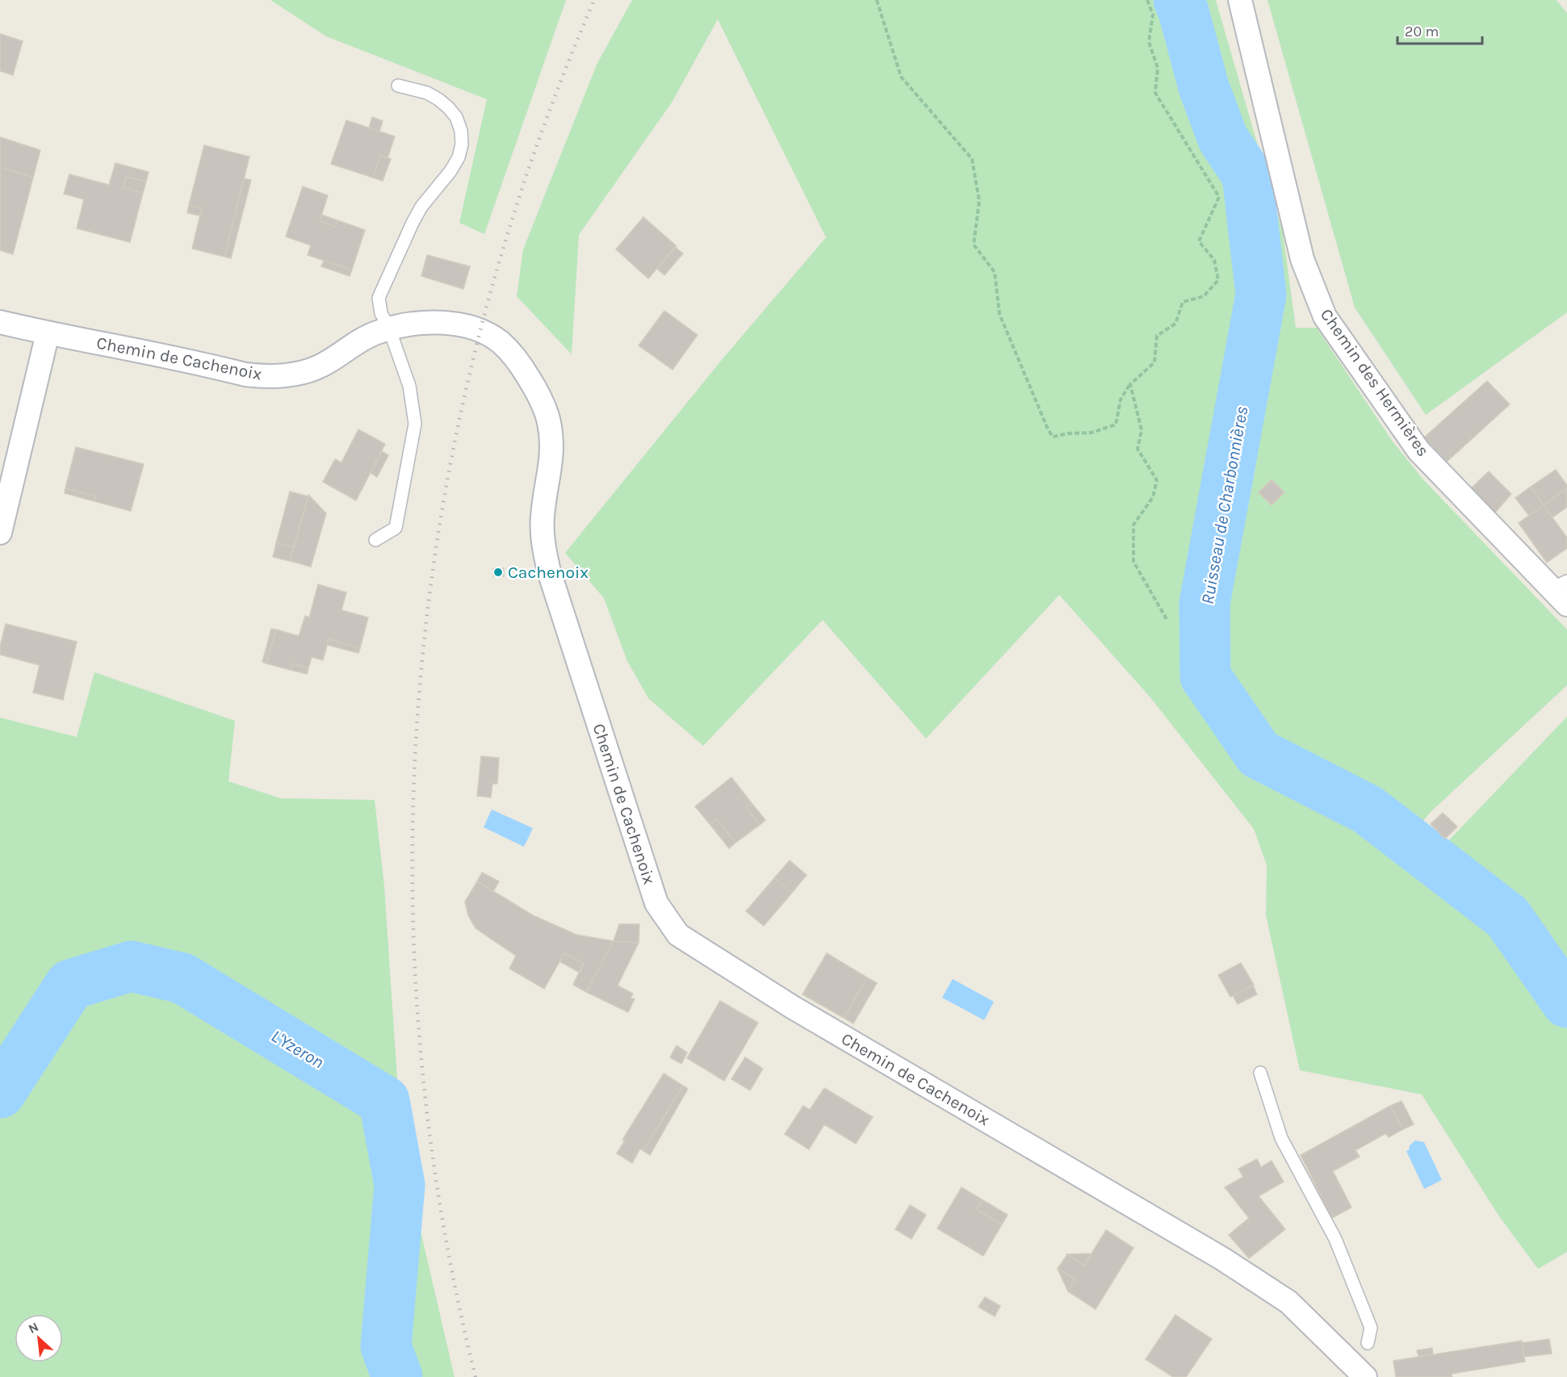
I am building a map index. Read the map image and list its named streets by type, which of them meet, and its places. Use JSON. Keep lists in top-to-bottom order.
{
  "streets": {
    "street": ["Chemin de Cachenoix", "Chemin des Hermières"]
  },
  "water": ["Ruisseau de Charbonnières", "L'Yzeron"],
  "places": ["Cachenoix"],
  "scale_bar": "20 m",
  "north": "top left"
}
